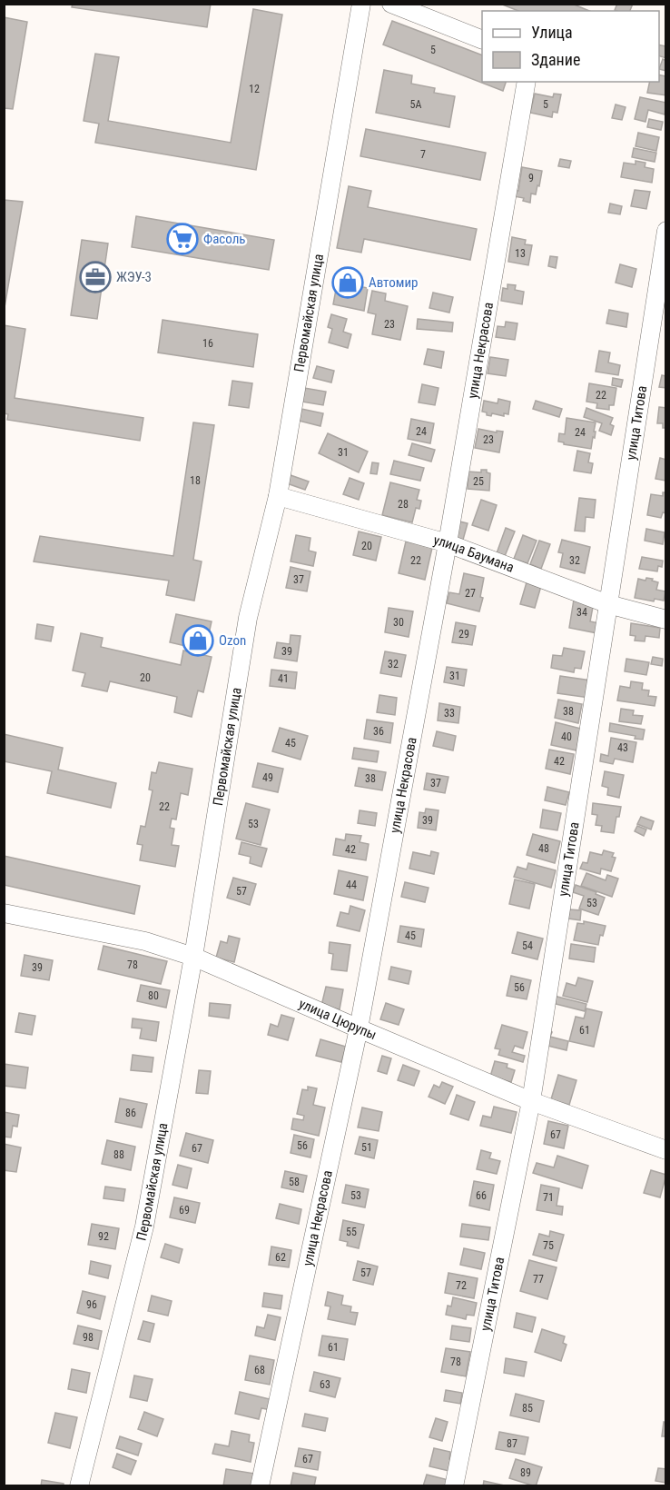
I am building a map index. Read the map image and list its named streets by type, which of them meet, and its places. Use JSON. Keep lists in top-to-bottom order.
{
  "streets": {
    "street": [
      "Первомайская улица",
      "улица Некрасова",
      "улица Титова",
      "улица Баумана",
      "улица Цюрупы"
    ]
  },
  "crossings": [
    ["Первомайская улица", "улица Баумана"],
    ["Первомайская улица", "улица Цюрупы"],
    ["улица Некрасова", "улица Баумана"],
    ["улица Некрасова", "улица Цюрупы"],
    ["улица Титова", "улица Баумана"],
    ["улица Титова", "улица Цюрупы"]
  ],
  "places": {
    "supermarket": ["Фасоль"],
    "office": ["ЖЭУ-3"],
    "shop": ["Автомир", "Ozon"]
  },
  "house_numbers": [
    "5",
    "12",
    "5А",
    "5",
    "7",
    "9",
    "13",
    "23",
    "16",
    "22",
    "24",
    "24",
    "23",
    "31",
    "18",
    "25",
    "28",
    "20",
    "22",
    "32",
    "37",
    "27",
    "34",
    "30",
    "29",
    "39",
    "32",
    "31",
    "20",
    "41",
    "38",
    "33",
    "36",
    "40",
    "45",
    "43",
    "42",
    "49",
    "38",
    "37",
    "22",
    "39",
    "53",
    "48",
    "42",
    "44",
    "57",
    "53",
    "45",
    "54",
    "78",
    "39",
    "56",
    "80",
    "61",
    "86",
    "67",
    "56",
    "51",
    "67",
    "88",
    "58",
    "53",
    "66",
    "71",
    "69",
    "55",
    "92",
    "75",
    "62",
    "57",
    "77",
    "72",
    "96",
    "98",
    "61",
    "78",
    "68",
    "63",
    "85",
    "87",
    "67",
    "89"
  ],
  "legend": ["Улица", "Здание"]
}
